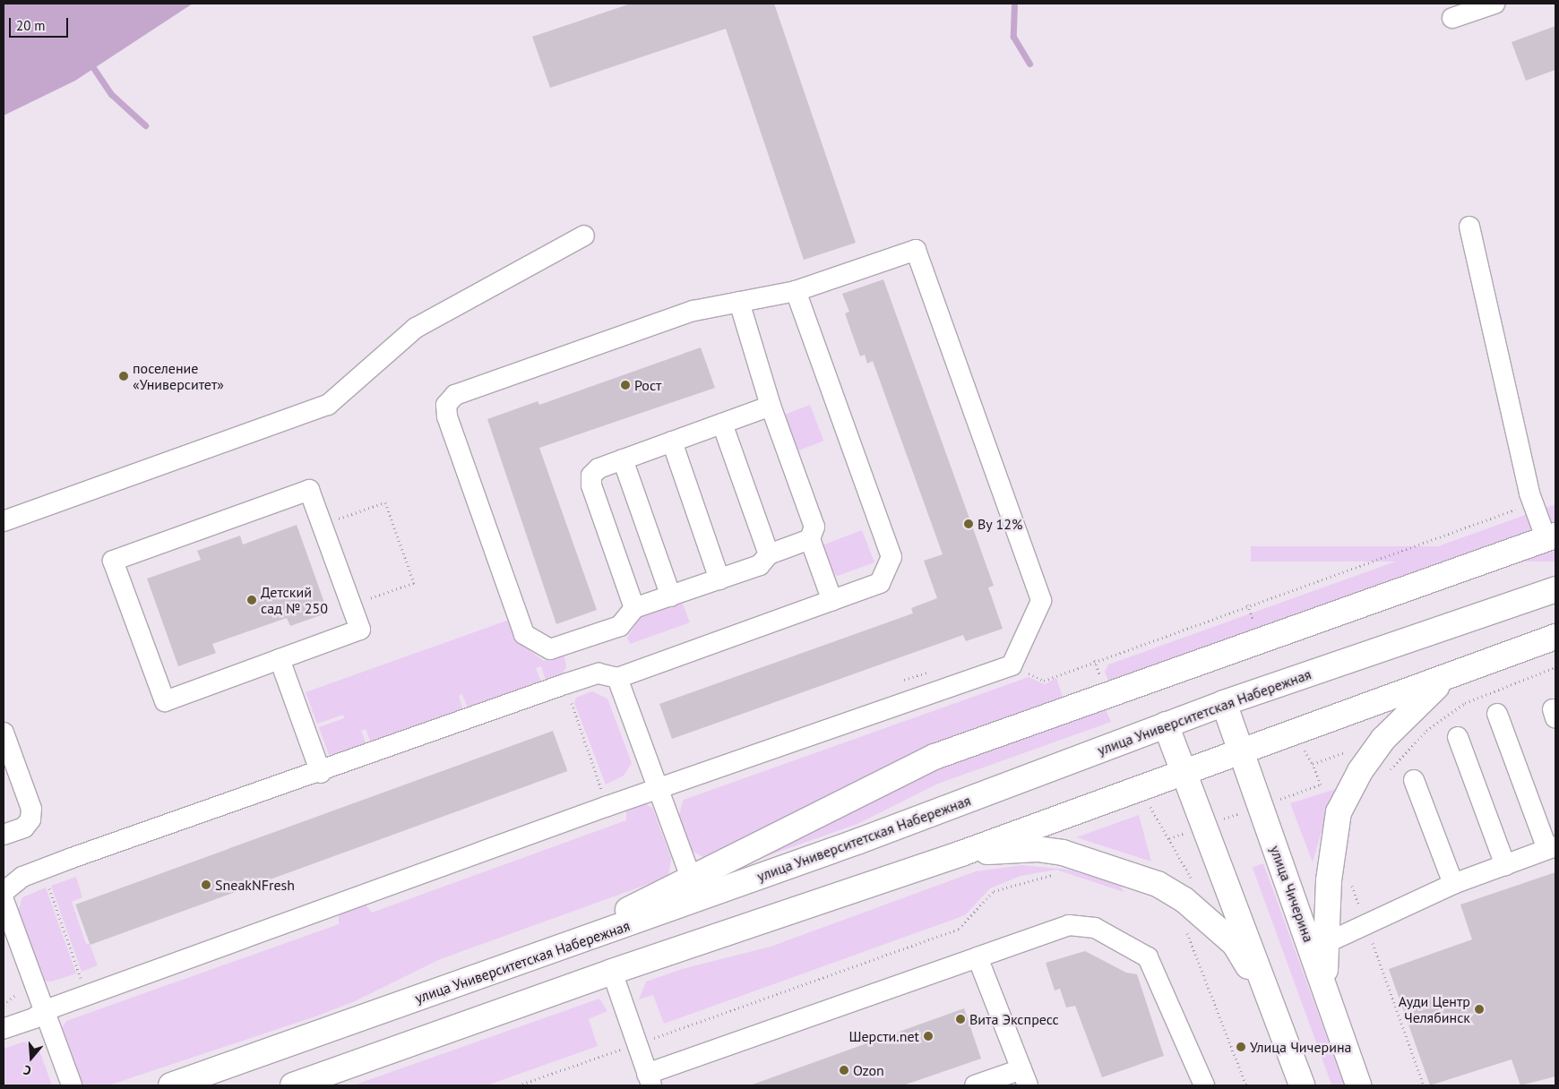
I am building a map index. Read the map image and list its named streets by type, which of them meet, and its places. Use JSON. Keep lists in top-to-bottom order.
{
  "streets": {
    "main road": ["улица Университетская Набережная", "улица Чичерина"]
  },
  "crossings": [
    ["улица Университетская Набережная", "улица Чичерина"]
  ],
  "places": [
    "поселение «Университет»",
    "Рост",
    "Ву 12%",
    "Детский сад № 250",
    "SneakNFresh",
    "Ауди Центр Челябинск",
    "Вита Экспресс",
    "Шерсти.net",
    "Улица Чичерина",
    "Ozon"
  ],
  "scale_bar": "20 m",
  "north": "bottom"
}
